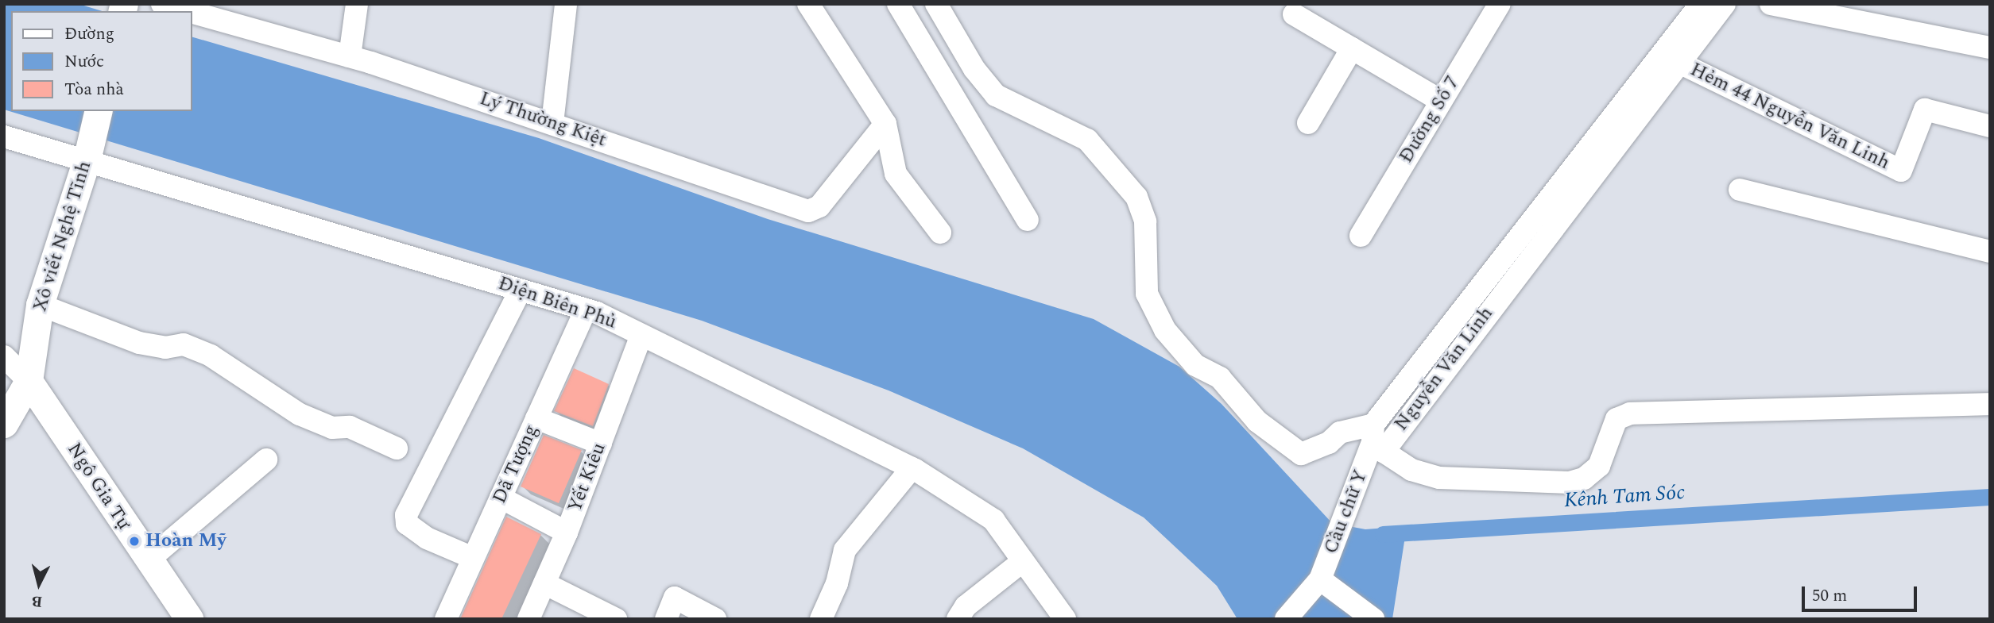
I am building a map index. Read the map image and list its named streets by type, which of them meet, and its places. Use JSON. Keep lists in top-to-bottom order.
{
  "streets": {
    "main road": ["Xô viết Nghệ Tĩnh", "Ngô Gia Tự"],
    "street": [
      "Hẻm 44 Nguyễn Văn Linh",
      "Lý Thường Kiệt",
      "Đường Số 7",
      "Điện Biên Phủ",
      "Nguyễn Văn Linh",
      "Dã Tượng",
      "Yết Kiêu",
      "Cầu chữ Y"
    ]
  },
  "crossings": [
    ["Hẻm 44 Nguyễn Văn Linh", "Nguyễn Văn Linh"],
    ["Xô viết Nghệ Tĩnh", "Điện Biên Phủ"],
    ["Xô viết Nghệ Tĩnh", "Ngô Gia Tự"],
    ["Điện Biên Phủ", "Dã Tượng"],
    ["Điện Biên Phủ", "Yết Kiêu"],
    ["Nguyễn Văn Linh", "Cầu chữ Y"]
  ],
  "water": ["Kênh Tam Sóc"],
  "places": ["Hoàn Mỹ"],
  "legend": ["Đường", "Nước", "Tòa nhà"],
  "scale_bar": "50 m",
  "north": "bottom"
}
